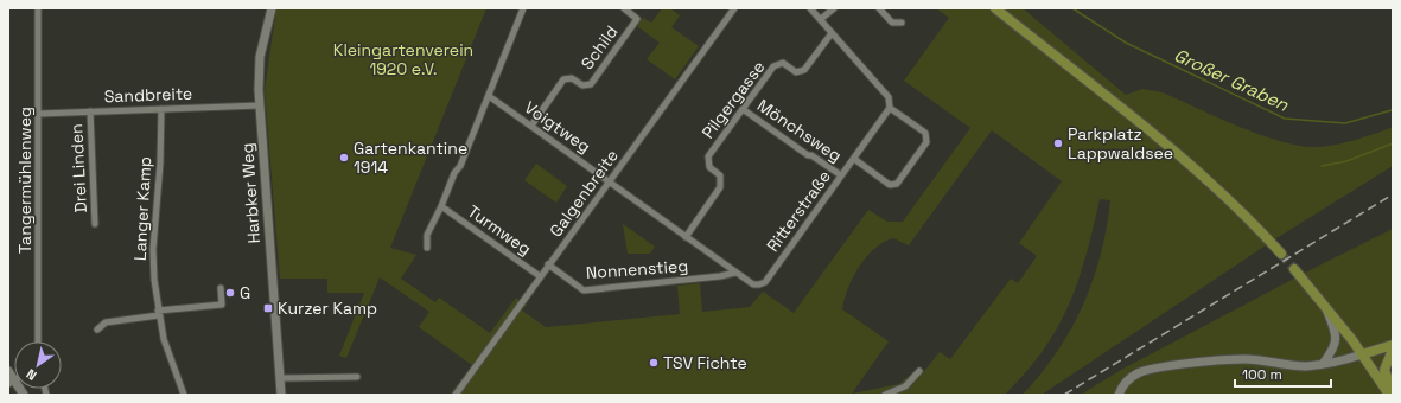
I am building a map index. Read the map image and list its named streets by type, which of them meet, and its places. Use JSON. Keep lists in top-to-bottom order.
{
  "streets": {
    "main road": ["Harbker Weg"],
    "street": [
      "Schild",
      "Sandbreite",
      "Pilgergasse",
      "Voigtweg",
      "Mönchsweg",
      "Drei Linden",
      "Tangermühlenweg",
      "Galgenbreite",
      "Langer Kamp",
      "Ritterstraße",
      "Turmweg",
      "Nonnenstieg"
    ]
  },
  "crossings": [
    ["Schild", "Voigtweg"],
    ["Sandbreite", "Drei Linden"],
    ["Sandbreite", "Tangermühlenweg"],
    ["Sandbreite", "Harbker Weg"],
    ["Sandbreite", "Langer Kamp"],
    ["Pilgergasse", "Mönchsweg"],
    ["Pilgergasse", "Ritterstraße"],
    ["Voigtweg", "Galgenbreite"],
    ["Voigtweg", "Ritterstraße"],
    ["Mönchsweg", "Ritterstraße"],
    ["Galgenbreite", "Ritterstraße"],
    ["Galgenbreite", "Turmweg"],
    ["Galgenbreite", "Nonnenstieg"],
    ["Ritterstraße", "Nonnenstieg"]
  ],
  "water": ["Großer Graben"],
  "parks": ["Kleingartenverein 1920 e.V."],
  "places": {
    "other": [
      "Parkplatz Lappwaldsee",
      "Gartenkantine 1914",
      "G",
      "TSV Fichte"
    ],
    "transit": ["Kurzer Kamp"]
  },
  "scale_bar": "100 m",
  "north": "bottom left"
}
